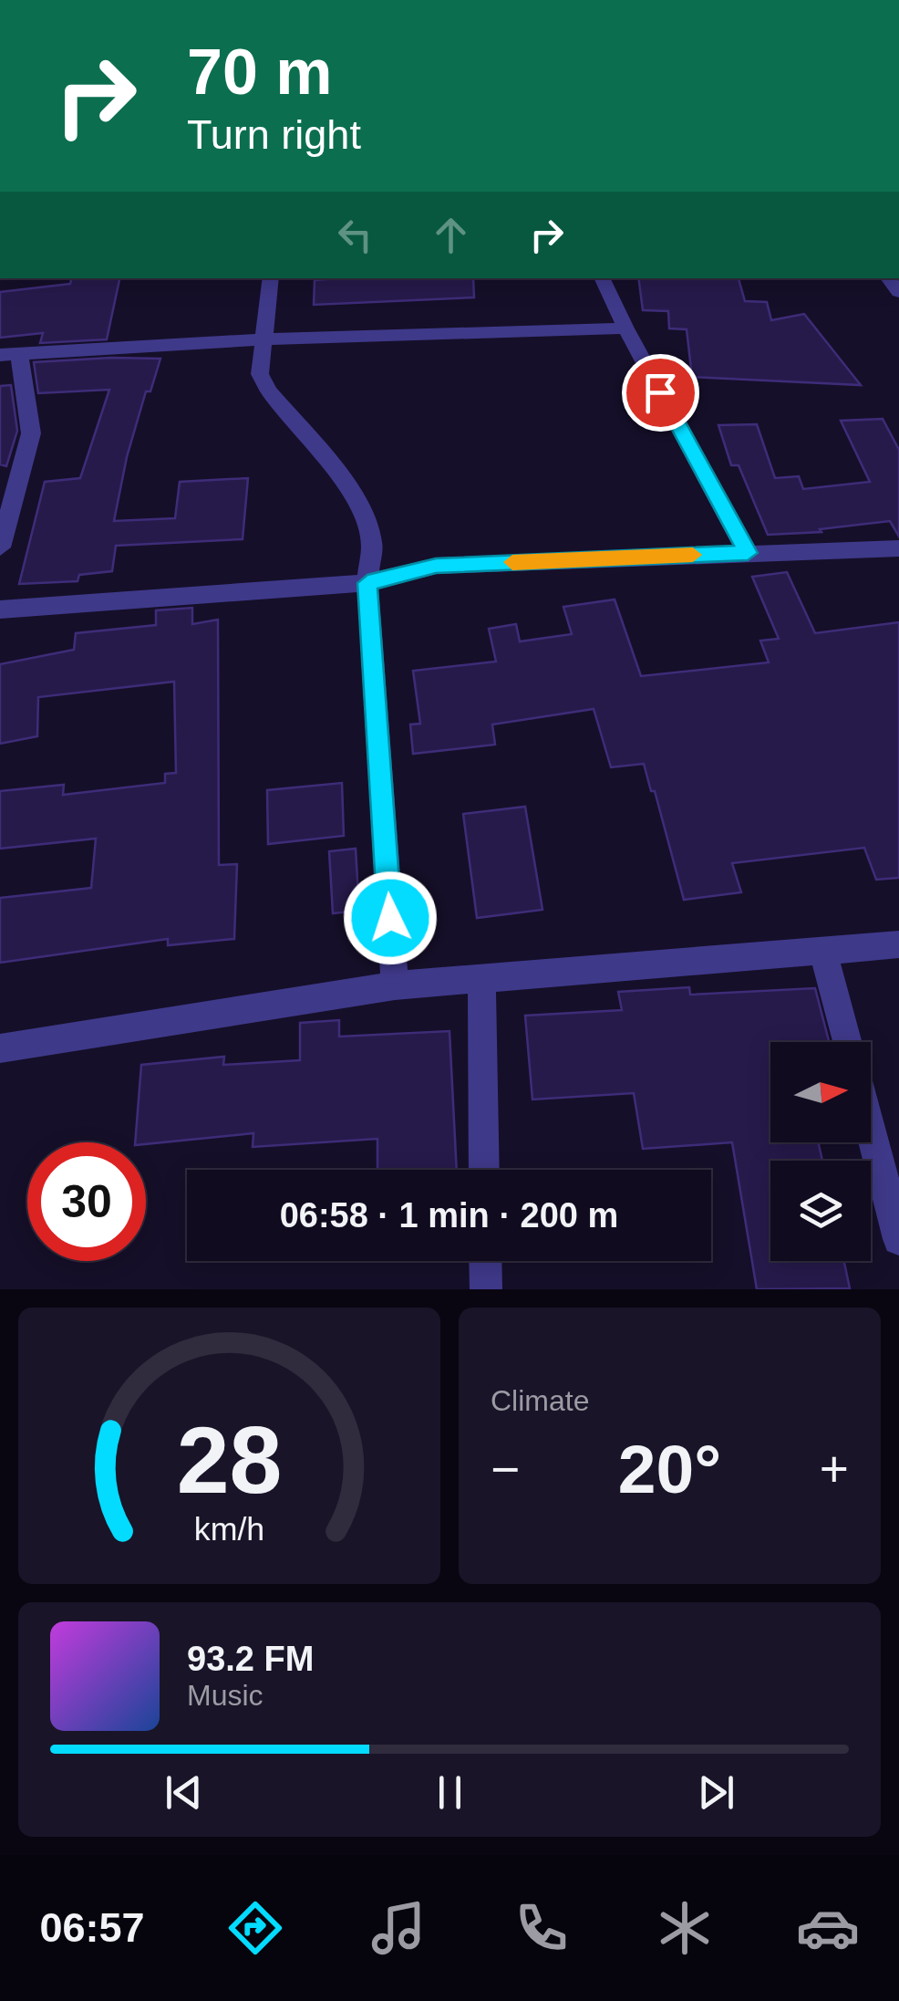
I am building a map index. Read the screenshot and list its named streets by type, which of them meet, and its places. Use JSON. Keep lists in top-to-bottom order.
{
  "north": "right",
  "page": {
    "turn": ["70 m", "Turn right"],
    "limit": "30",
    "trip": "06:58 · 1 min · 200 m",
    "tile": "Climate",
    "heat": ["−", "20°", "+"],
    "song": ["93.2 FM", "Music"],
    "tabs": "06:57",
    "gauge": ["28", "km/h"]
  }
}
